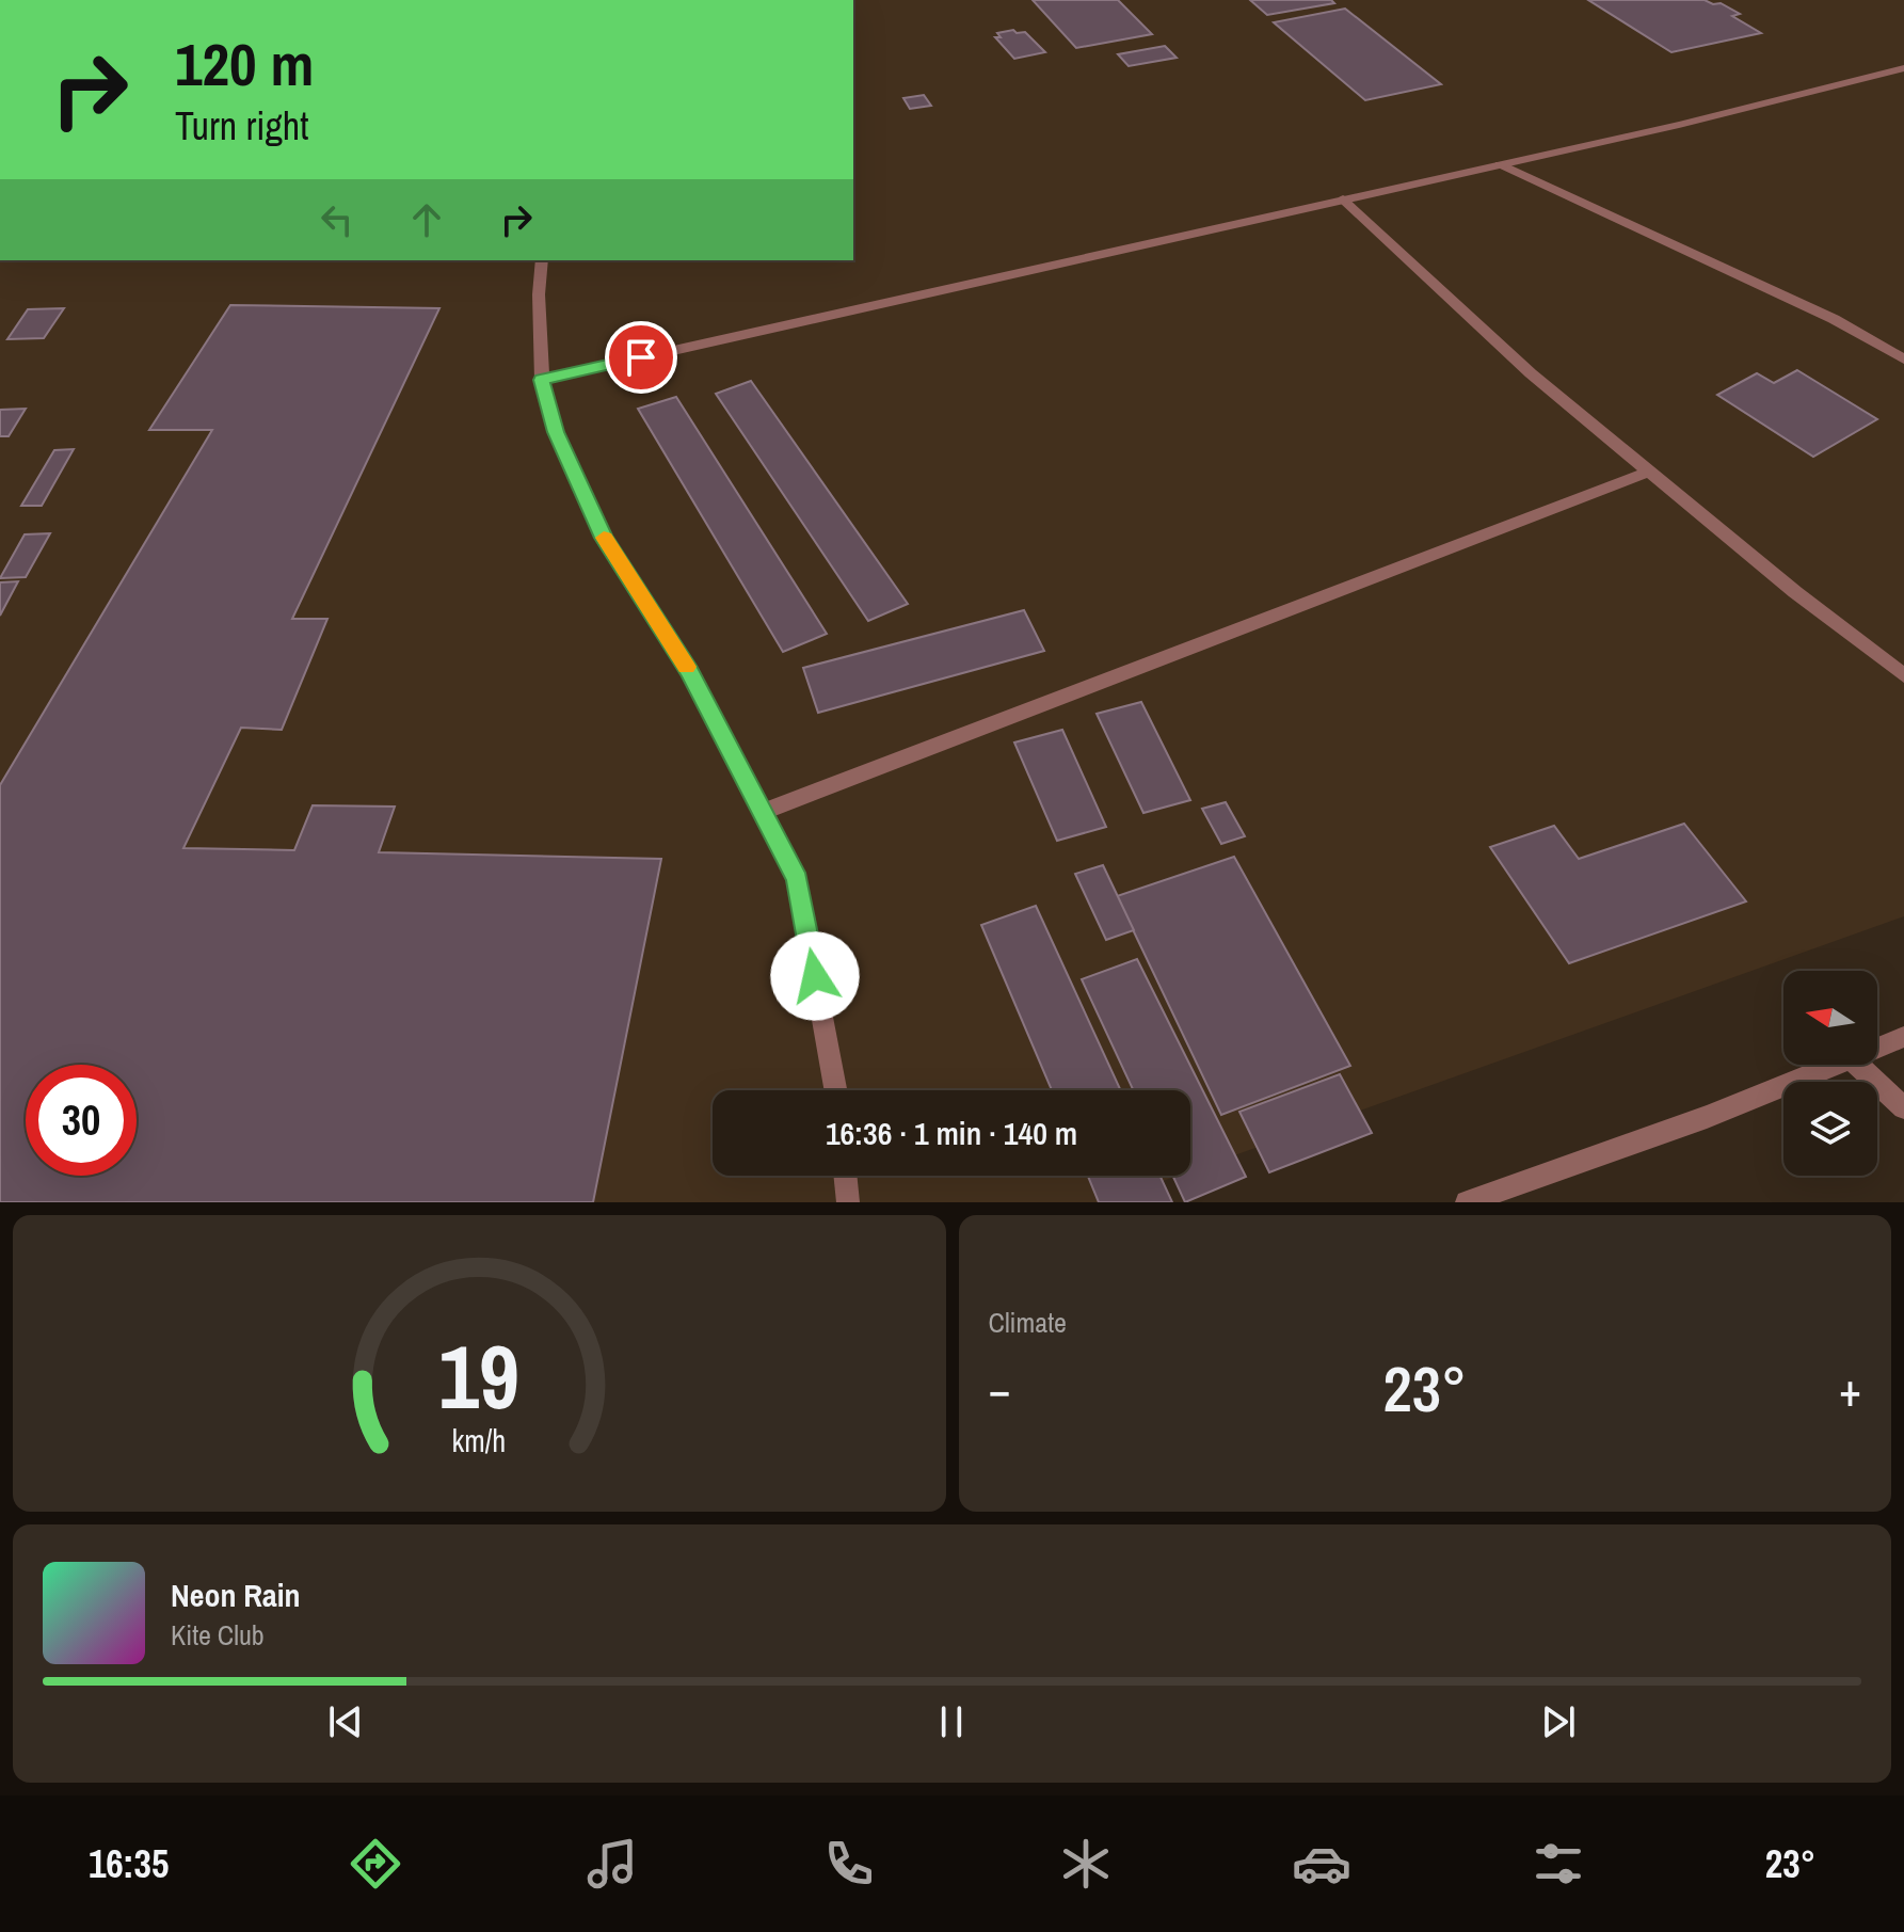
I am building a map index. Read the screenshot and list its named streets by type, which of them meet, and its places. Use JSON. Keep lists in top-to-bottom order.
{
  "north": "left",
  "page": {
    "turn": ["120 m", "Turn right"],
    "limit": "30",
    "trip": "16:36 · 1 min · 140 m",
    "tile": "Climate",
    "heat": ["−", "23°", "+"],
    "song": ["Neon Rain", "Kite Club"],
    "tabs": ["16:35", "23°"],
    "gauge": ["19", "km/h"]
  }
}
